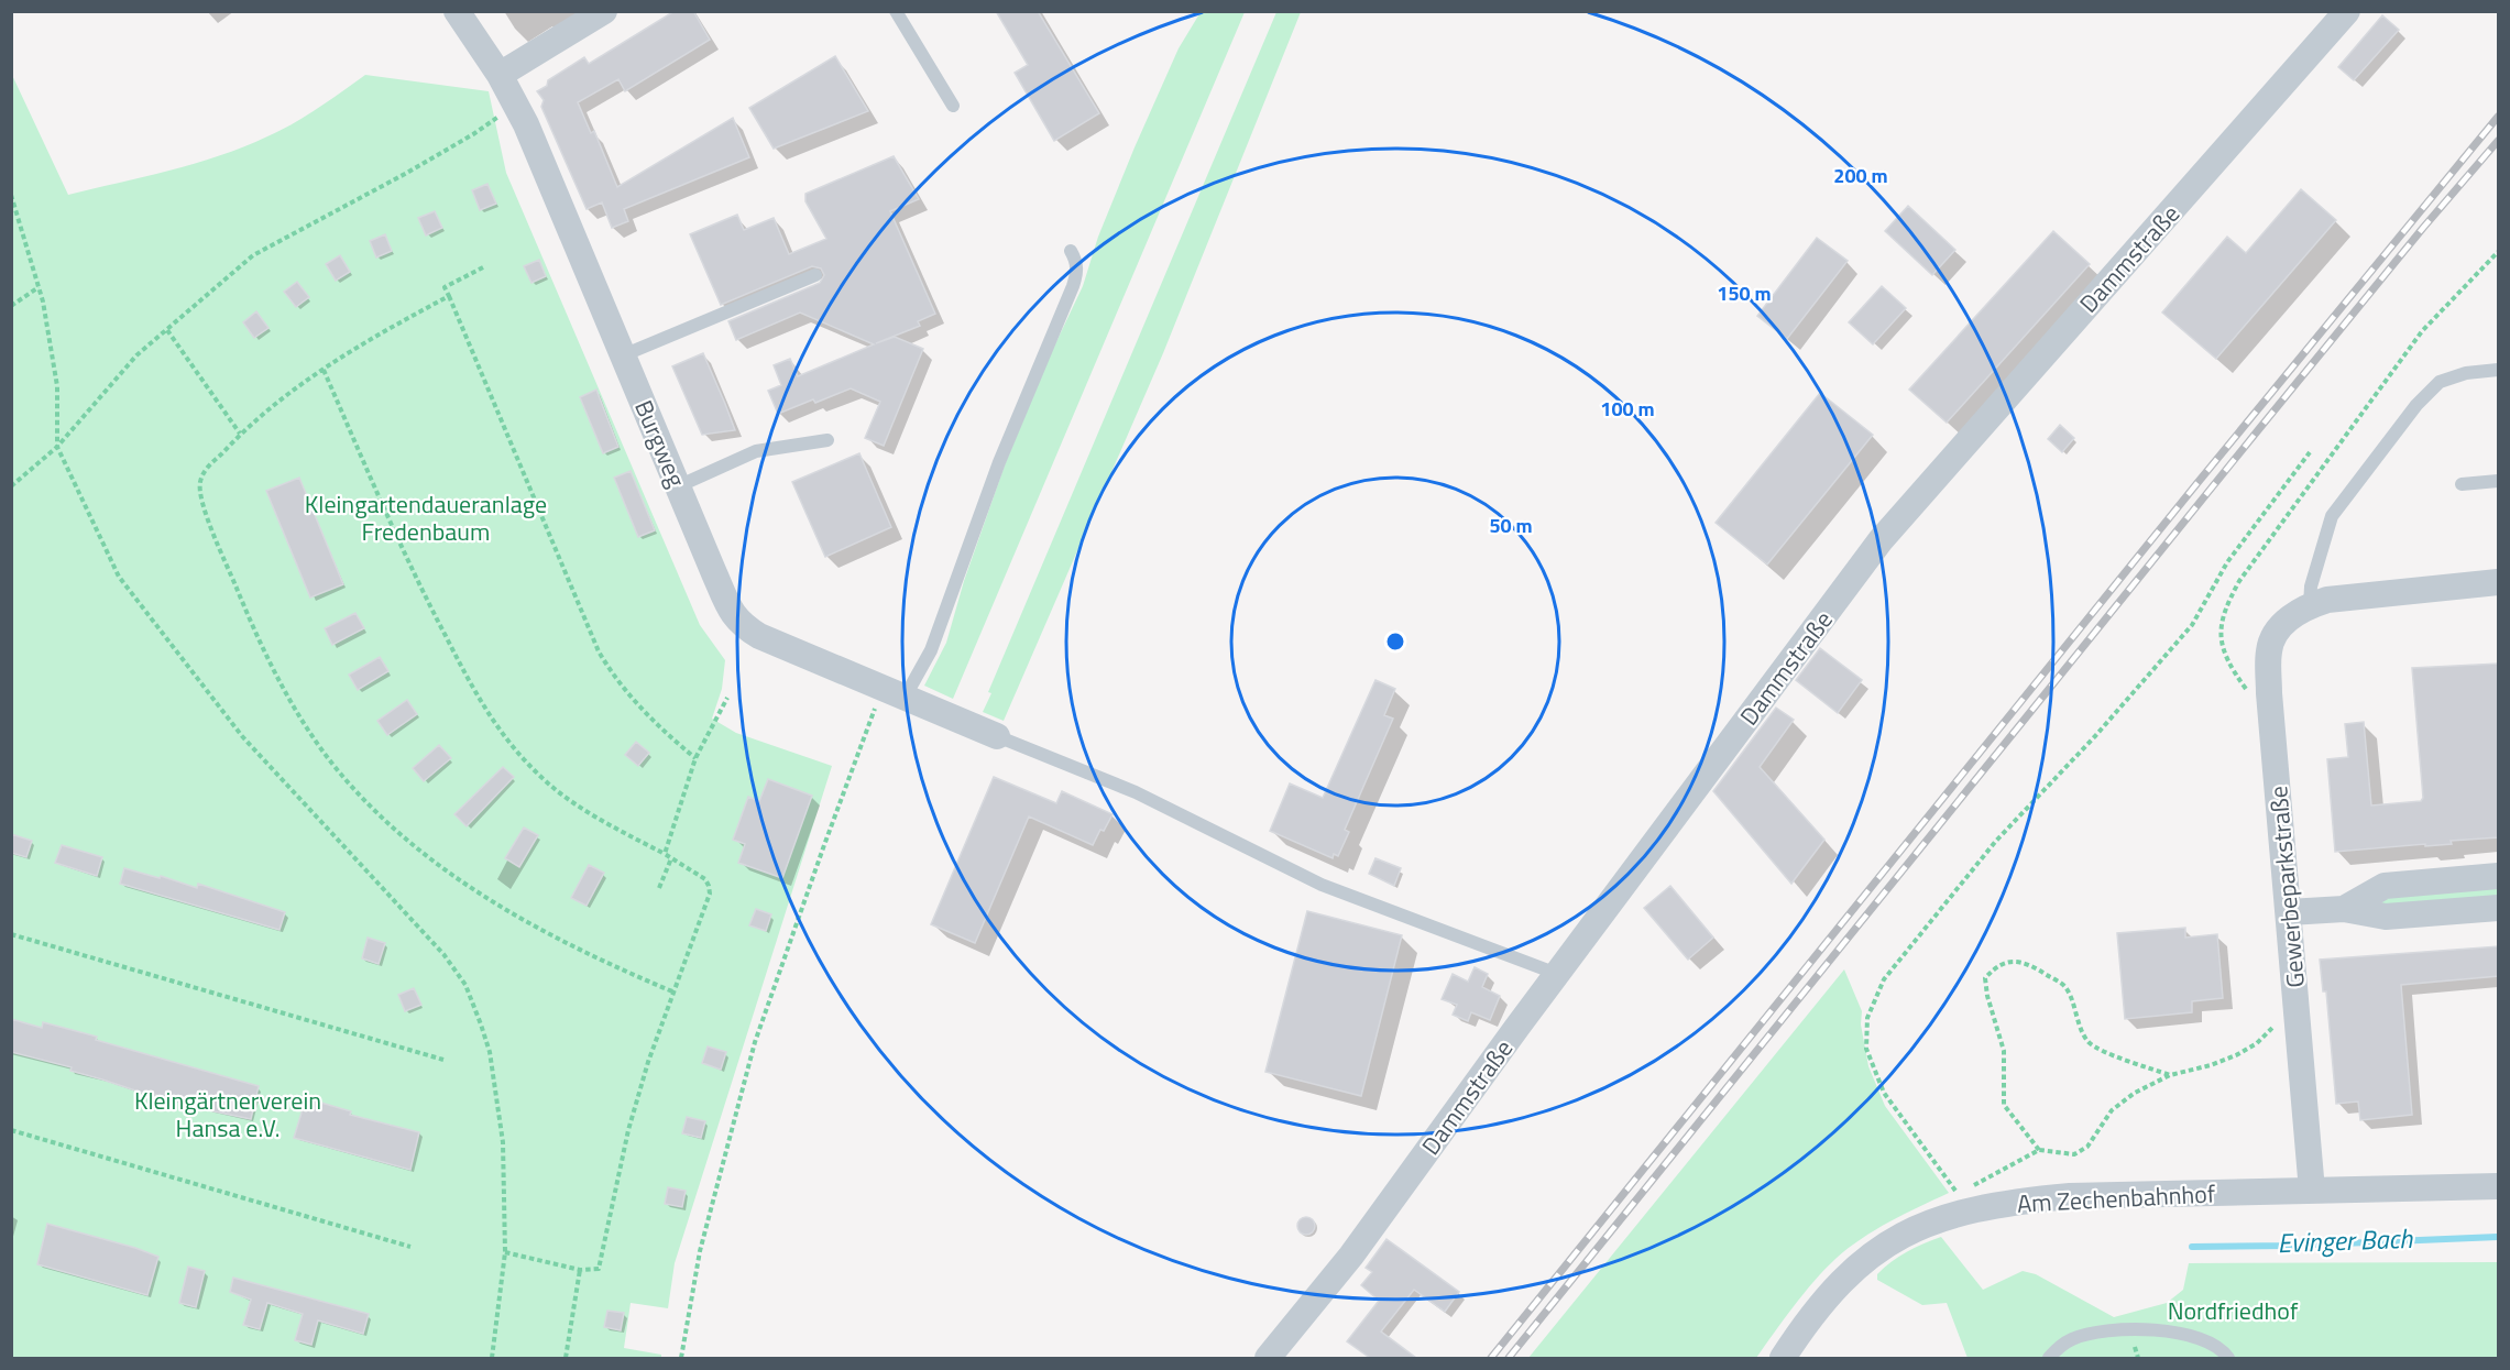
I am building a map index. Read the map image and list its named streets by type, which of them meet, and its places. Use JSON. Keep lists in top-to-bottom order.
{
  "streets": {
    "street": [
      "Dammstraße",
      "Burgweg",
      "Gewerbeparkstraße",
      "Am Zechenbahnhof"
    ]
  },
  "crossings": [
    ["Gewerbeparkstraße", "Am Zechenbahnhof"]
  ],
  "water": ["Evinger Bach"],
  "parks": ["Kleingartendaueranlage Fredenbaum", "Kleingärtnerverein Hansa e.V.", "Nordfriedhof"],
  "rings": [
    "200 m",
    "150 m",
    "100 m",
    "50 m"
  ]
}
